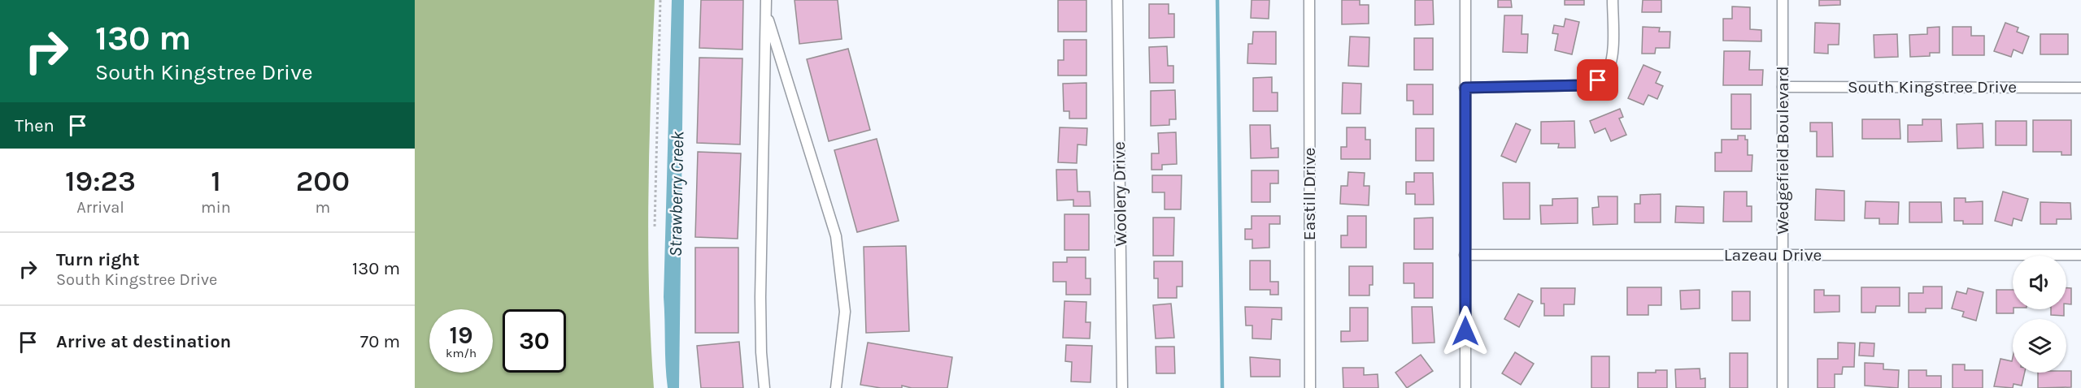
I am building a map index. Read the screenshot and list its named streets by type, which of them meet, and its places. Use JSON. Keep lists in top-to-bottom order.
{
  "streets": {
    "street": [
      "South Kingstree Drive",
      "Wedgefield Boulevard",
      "Woolery Drive",
      "Eastill Drive",
      "Lazeau Drive"
    ]
  },
  "crossings": [
    ["South Kingstree Drive", "Wedgefield Boulevard"],
    ["Wedgefield Boulevard", "Lazeau Drive"]
  ],
  "water": ["Strawberry Creek"],
  "page": {
    "turn": ["130 m", "South Kingstree Drive"],
    "then": "Then",
    "eta": [
      "19:23",
      "Arrival",
      "1",
      "min",
      "200",
      "m"
    ],
    "list": [
      {
        "name": "Turn right",
        "note": "South Kingstree Drive",
        "value": "130 m"
      },
      {
        "name": "Arrive at destination",
        "value": "70 m"
      }
    ],
    "speed": "19 km/h",
    "limit": "30"
  }
}
